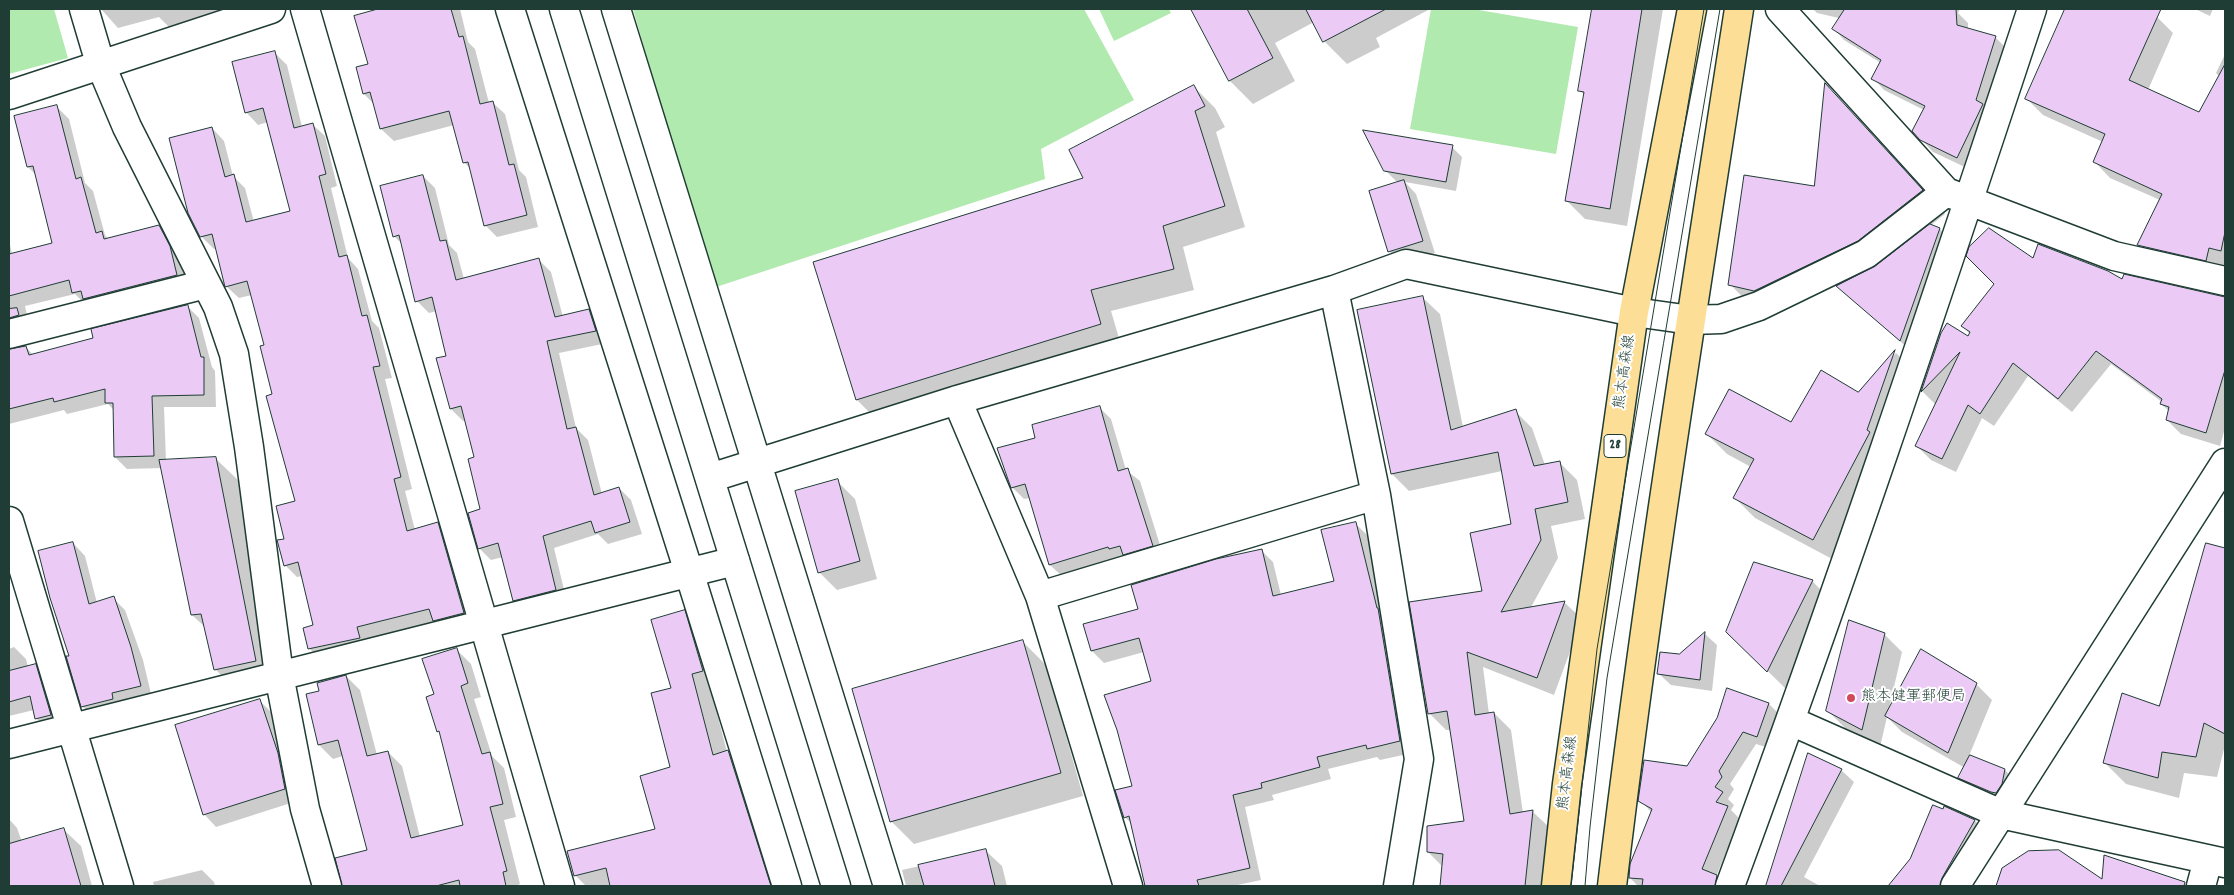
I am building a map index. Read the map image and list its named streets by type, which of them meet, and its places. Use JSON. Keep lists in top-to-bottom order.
{
  "streets": {
    "main road": ["熊本高森線", "28"]
  },
  "places": ["熊本健軍郵便局"]
}
